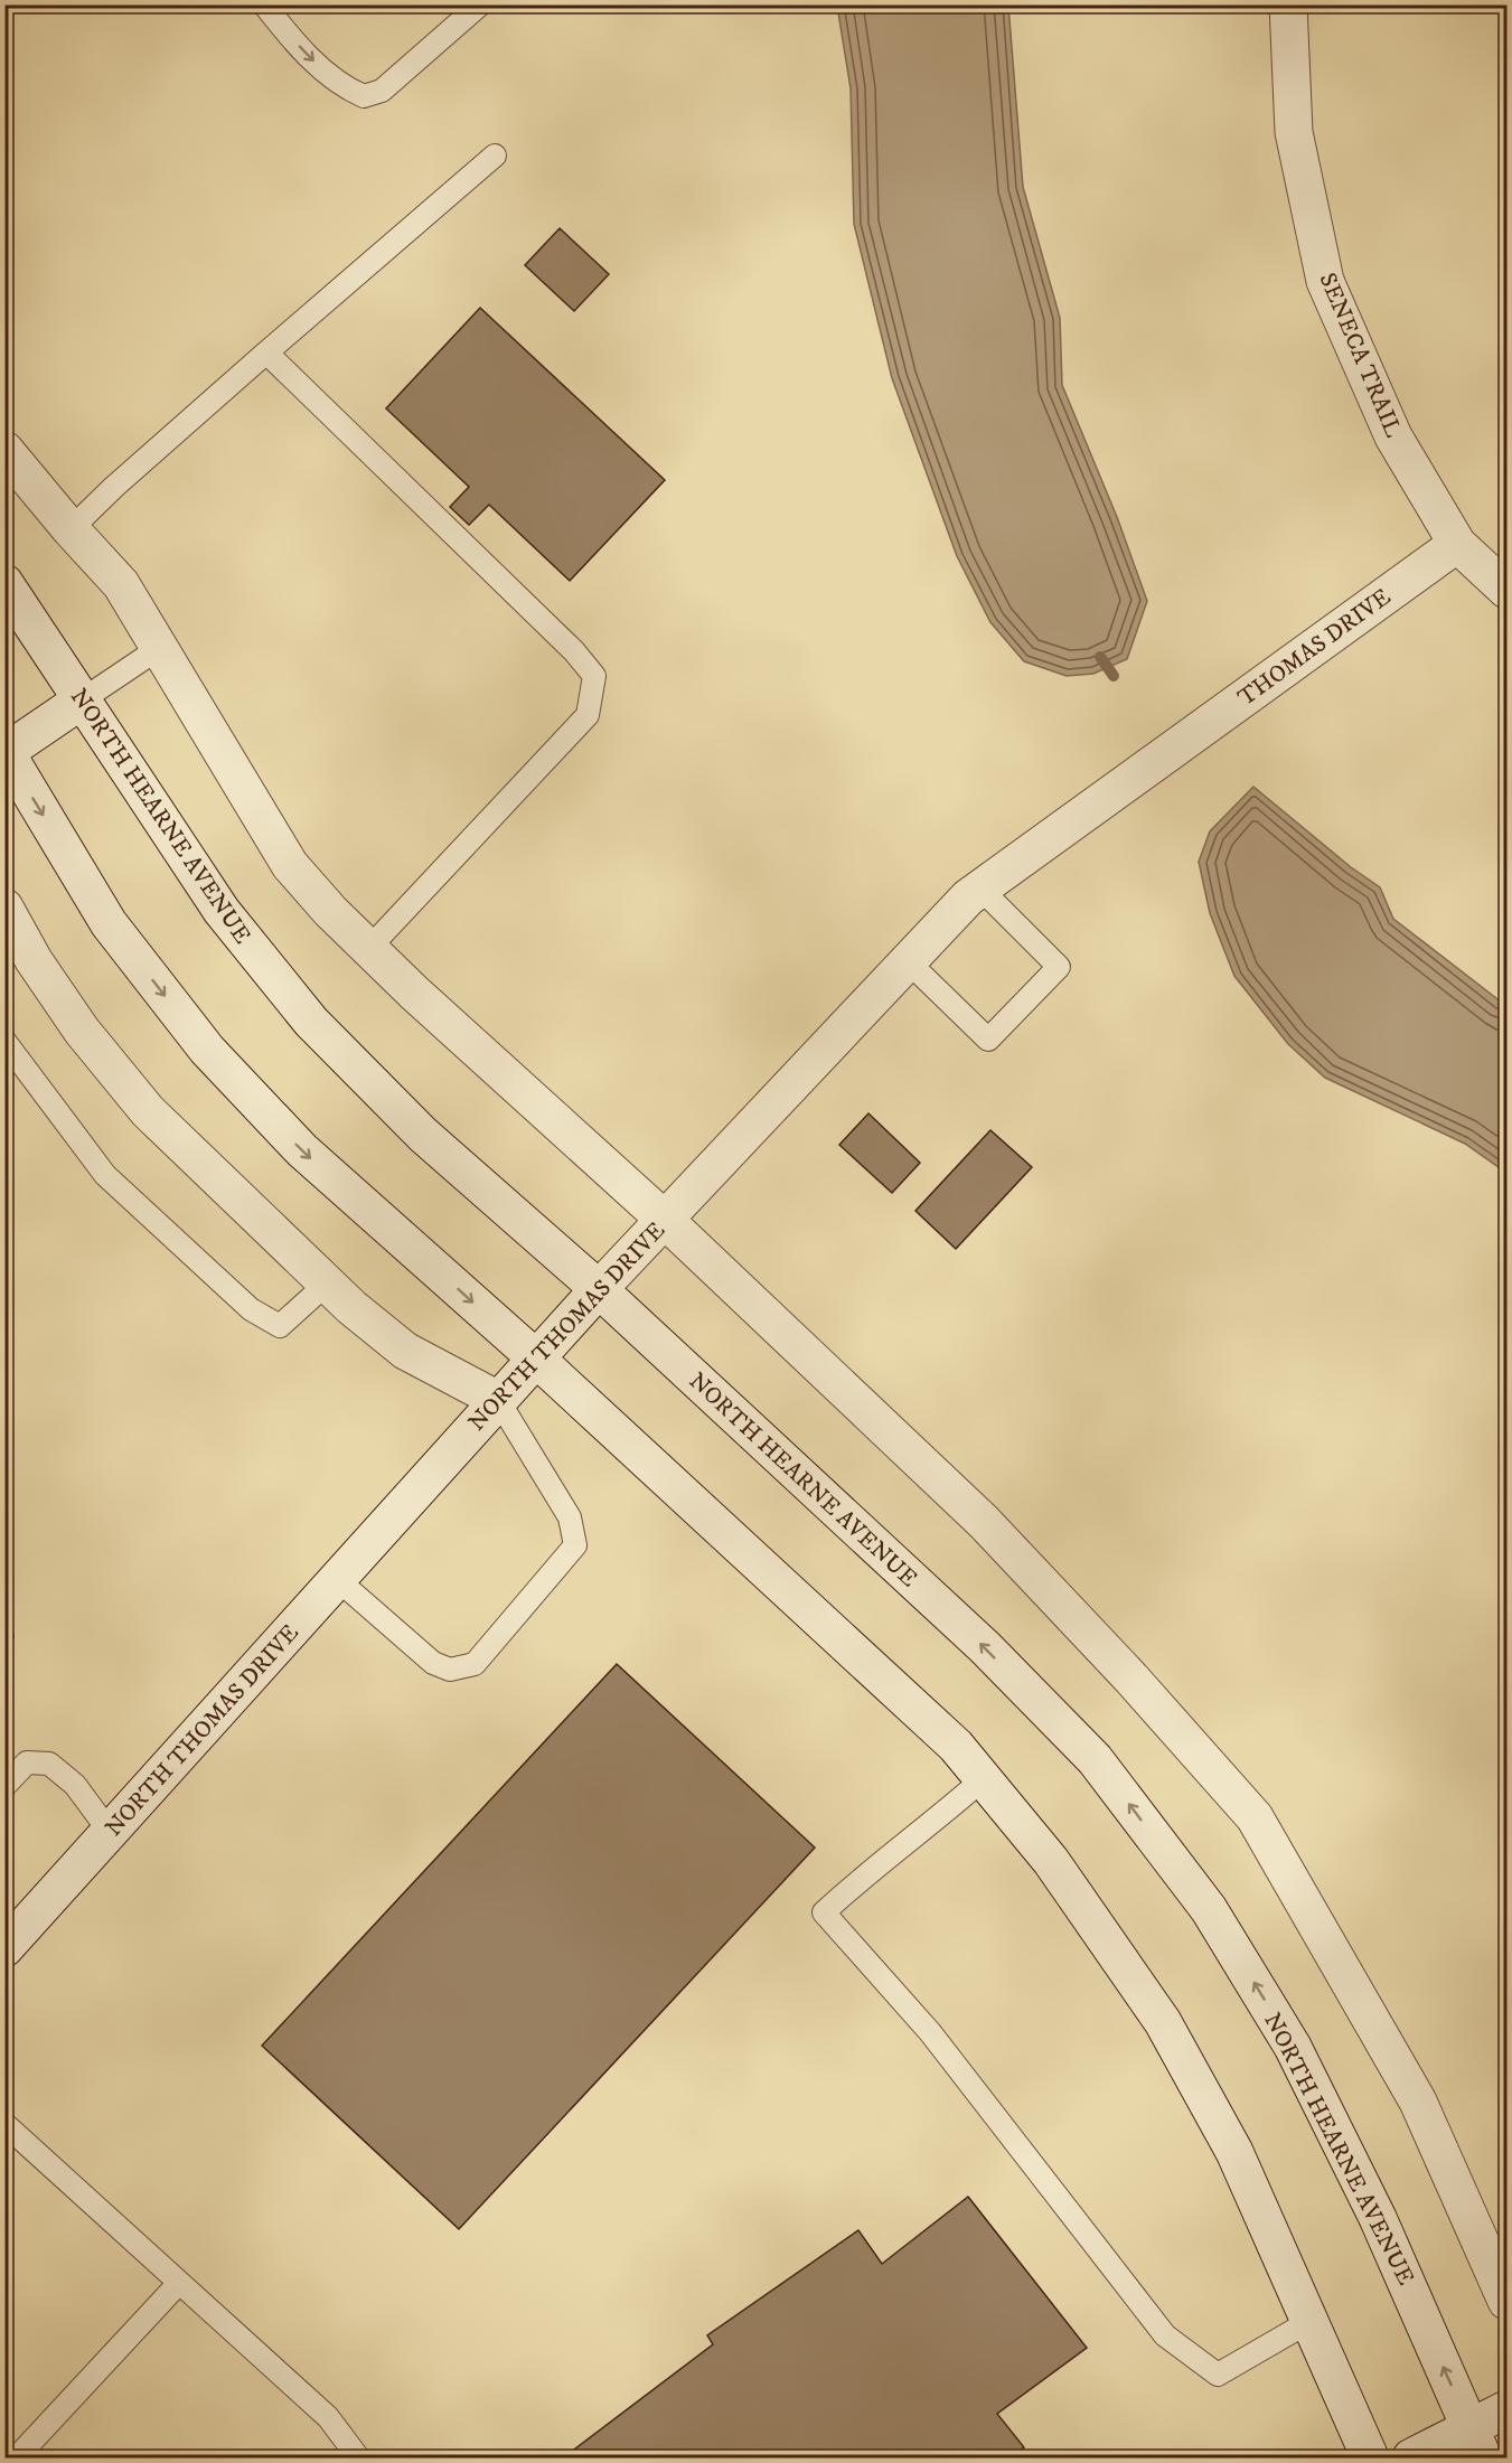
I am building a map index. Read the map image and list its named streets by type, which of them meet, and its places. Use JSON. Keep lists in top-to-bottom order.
{
  "streets": {
    "street": [
      "SENECA TRAIL",
      "THOMAS DRIVE",
      "NORTH HEARNE AVENUE",
      "NORTH THOMAS DRIVE"
    ]
  },
  "crossings": [
    ["SENECA TRAIL", "THOMAS DRIVE"],
    ["THOMAS DRIVE", "NORTH THOMAS DRIVE"],
    ["NORTH HEARNE AVENUE", "NORTH THOMAS DRIVE"]
  ]
}
